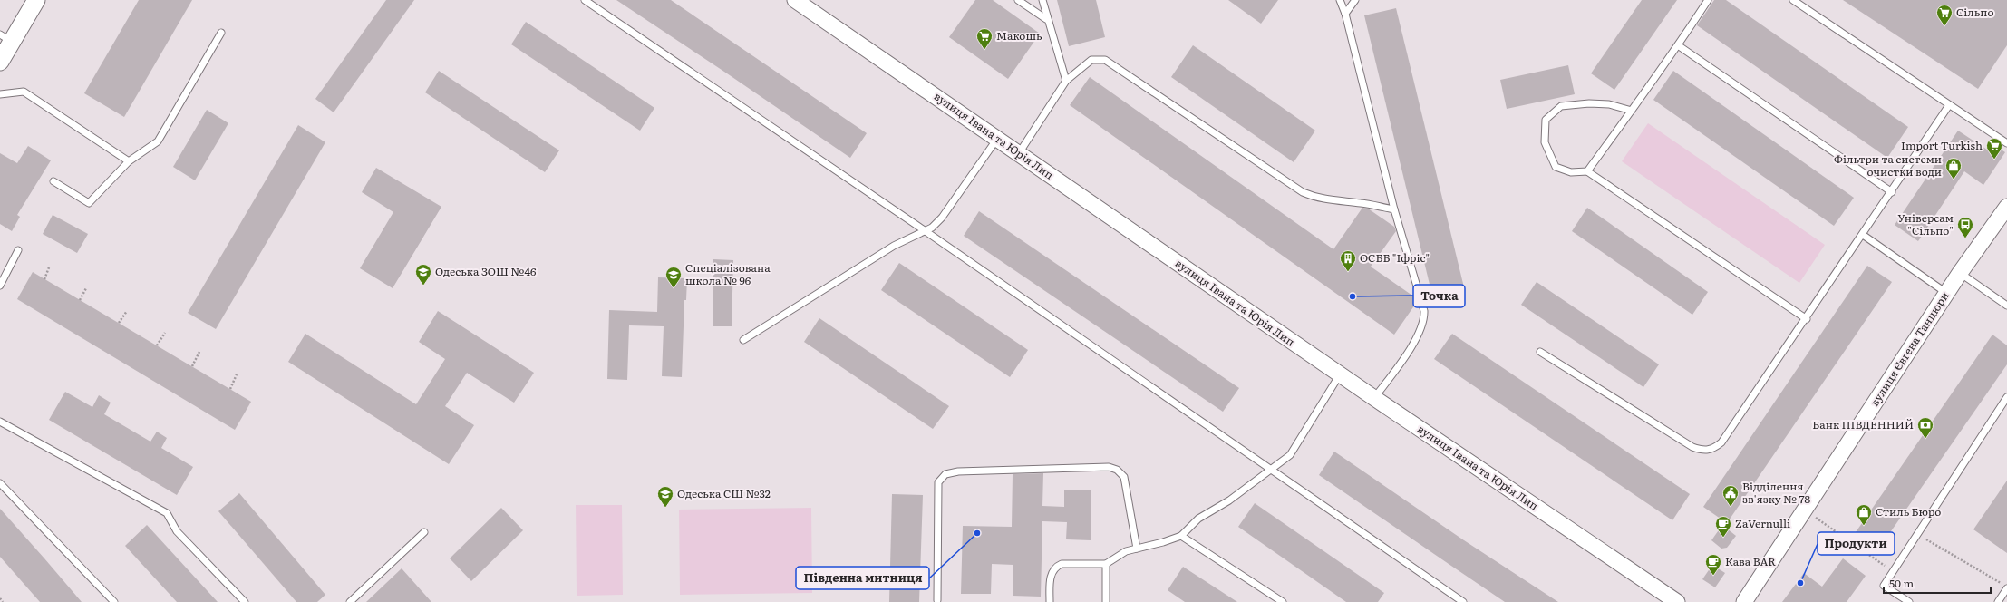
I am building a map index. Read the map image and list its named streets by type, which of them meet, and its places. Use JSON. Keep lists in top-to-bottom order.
{
  "streets": {
    "street": ["вулиця Івана та Юрія Лип", "вулиця Євгена Танцюри"]
  },
  "places": {
    "supermarket": ["Сільпо", "Макошь", "Import Turkish"],
    "shop": ["Фільтри та системи очистки води", "Стиль Бюро"],
    "bus stop": ["Універсам \"Сільпо\""],
    "building": ["ОСББ \"Іфріс\""],
    "school or university": ["Одеська ЗОШ №46", "Спеціалізована школа № 96", "Одеська СШ №32"],
    "other": ["Точка", "Південна митниця", "Продукти"],
    "bank": ["Банк ПІВДЕННИЙ"],
    "public building": ["Відділення зв'язку № 78"],
    "cafe": ["ZaVernulli", "Кава BAR"]
  },
  "scale_bar": "50 m"
}
